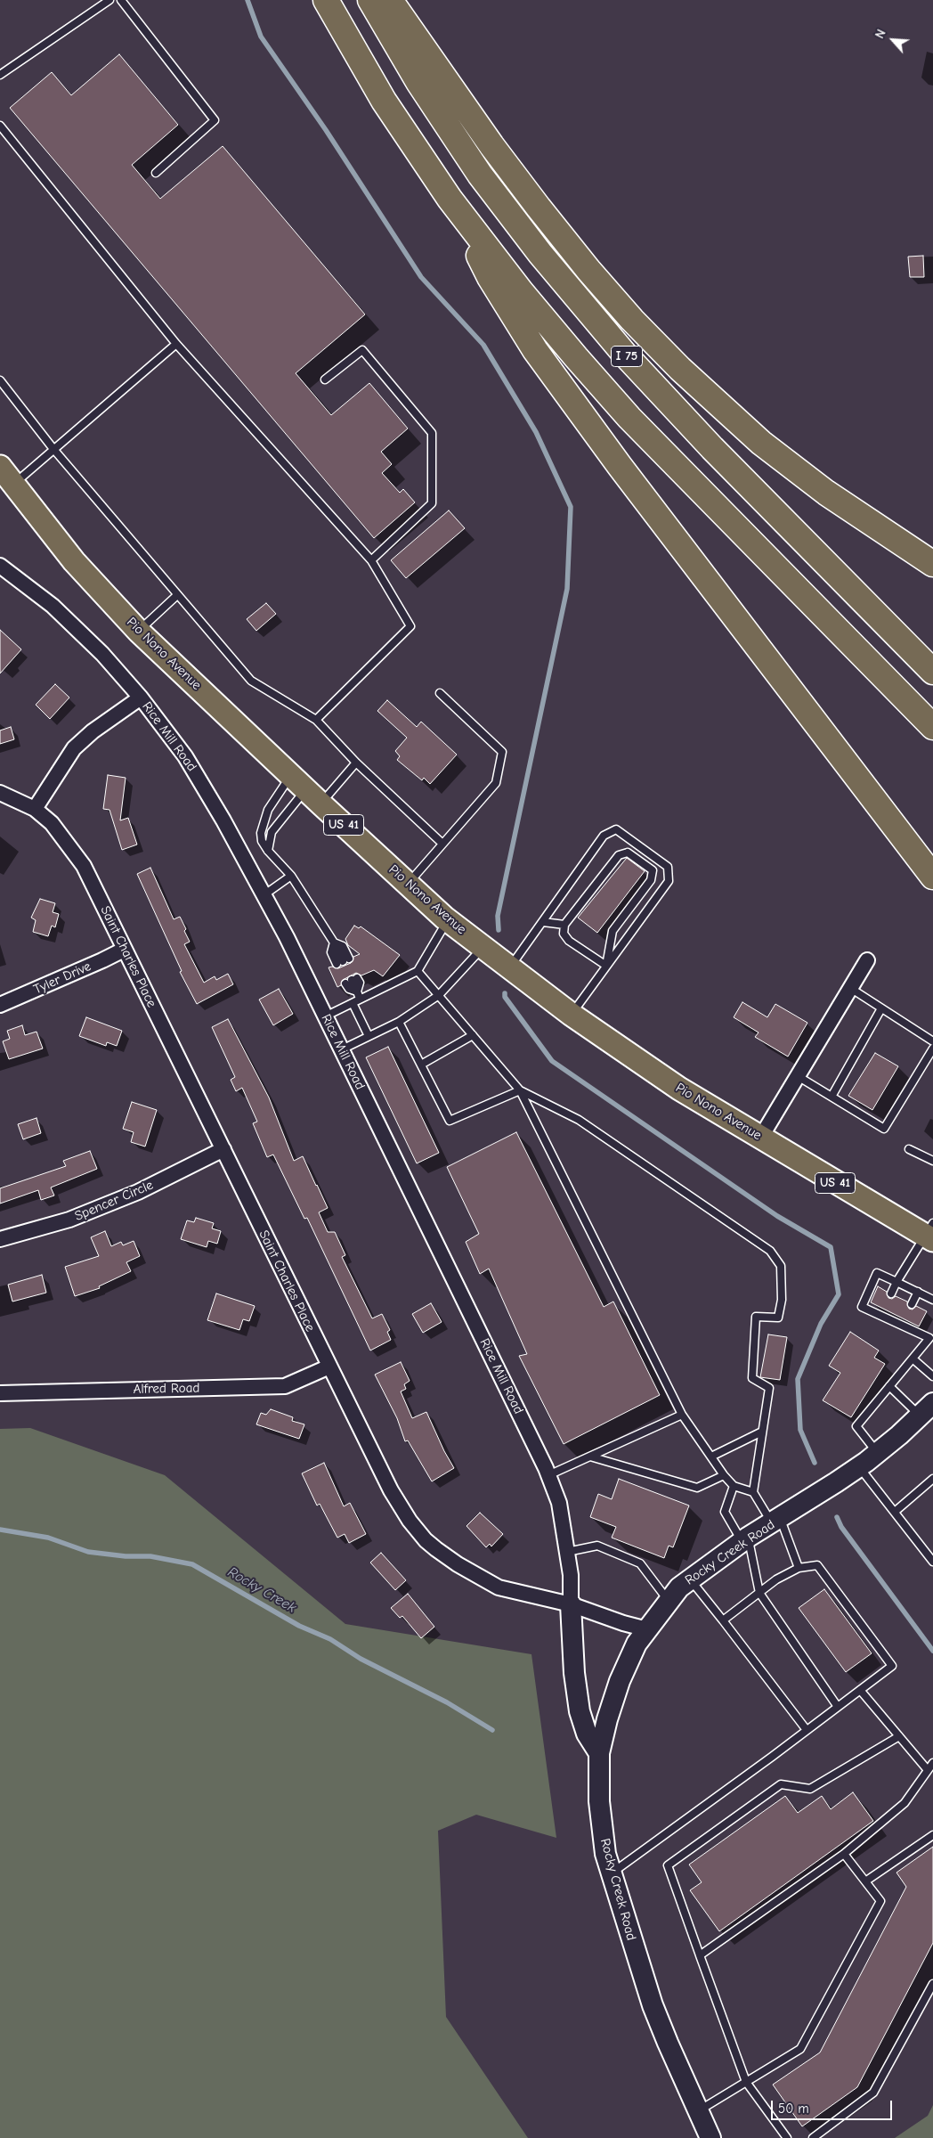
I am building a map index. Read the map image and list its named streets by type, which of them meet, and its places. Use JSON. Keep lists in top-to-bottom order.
{
  "streets": {
    "highway": ["I 75"],
    "main road": ["Pio Nono Avenue", "US 41"],
    "street": [
      "Rice Mill Road",
      "Saint Charles Place",
      "Tyler Drive",
      "Spencer Circle",
      "Alfred Road",
      "Rocky Creek Road"
    ]
  },
  "crossings": [
    ["Rice Mill Road", "Saint Charles Place"],
    ["Saint Charles Place", "Tyler Drive"],
    ["Saint Charles Place", "Spencer Circle"],
    ["Saint Charles Place", "Alfred Road"],
    ["Saint Charles Place", "Rocky Creek Road"]
  ],
  "water": ["Rocky Creek"],
  "scale_bar": "50 m",
  "north": "top left"
}
